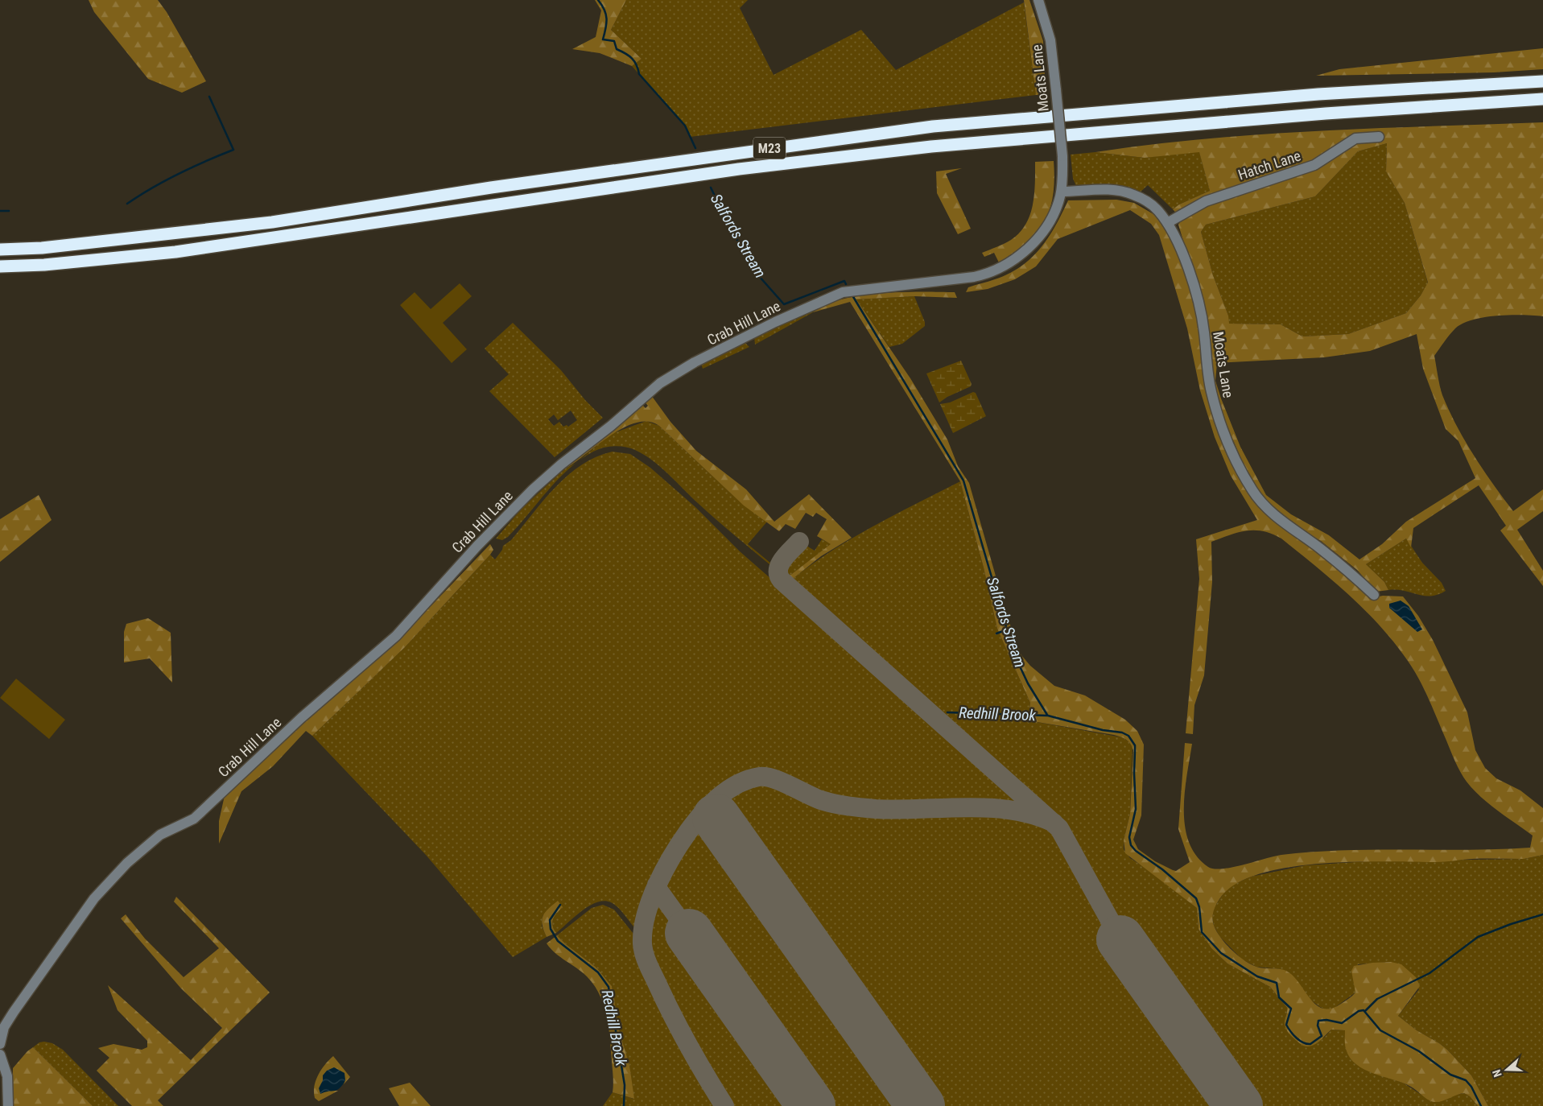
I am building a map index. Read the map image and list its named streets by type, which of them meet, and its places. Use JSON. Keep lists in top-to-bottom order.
{
  "streets": {
    "highway": ["M23"],
    "street": ["Moats Lane", "Hatch Lane", "Crab Hill Lane"]
  },
  "crossings": [
    ["Moats Lane", "Hatch Lane"],
    ["Moats Lane", "Crab Hill Lane"]
  ],
  "water": ["Salfords Stream", "Redhill Brook"],
  "north": "left"
}
